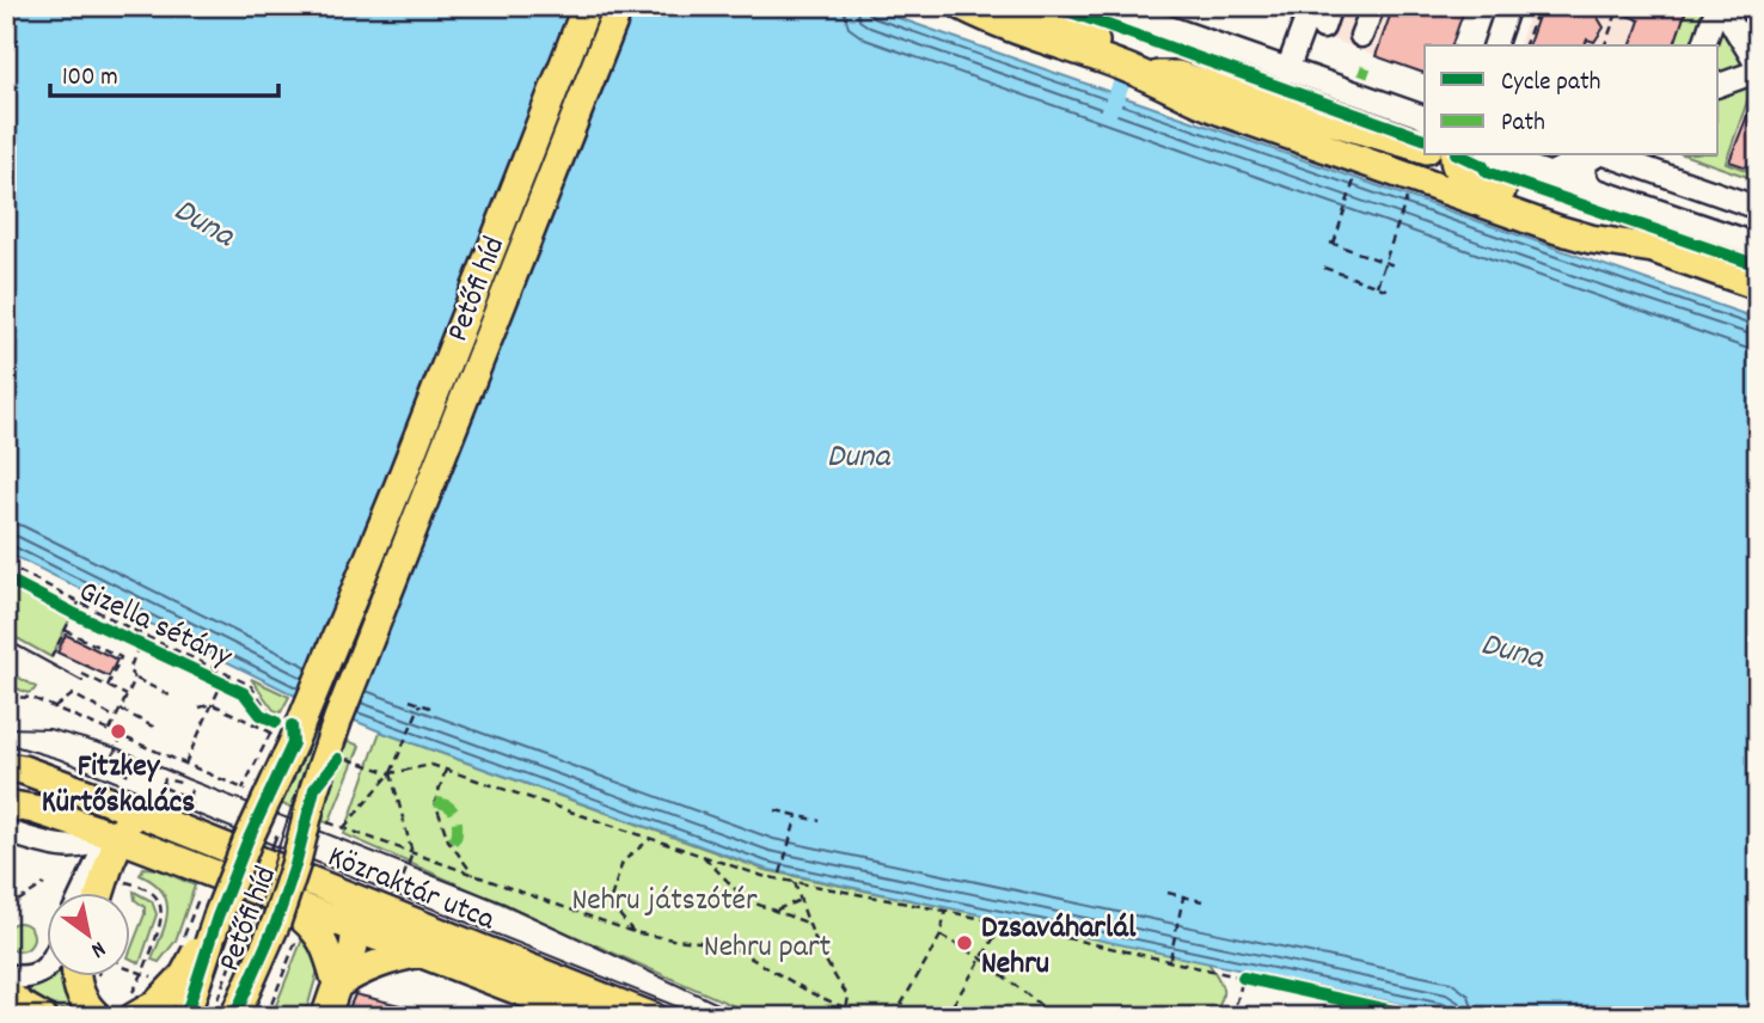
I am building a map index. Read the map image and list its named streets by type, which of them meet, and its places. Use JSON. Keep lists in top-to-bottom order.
{
  "streets": {
    "main road": ["Petőfi híd", "Közraktár utca"],
    "cycle path": ["Gizella sétány"]
  },
  "water": ["Duna"],
  "parks": ["Nehru játszótér", "Nehru part"],
  "places": ["Fitzkey Kürtőskalács", "Dzsaváharlál Nehru"],
  "legend": ["Cycle path", "Path"],
  "scale_bar": "100 m",
  "north": "bottom right"
}
